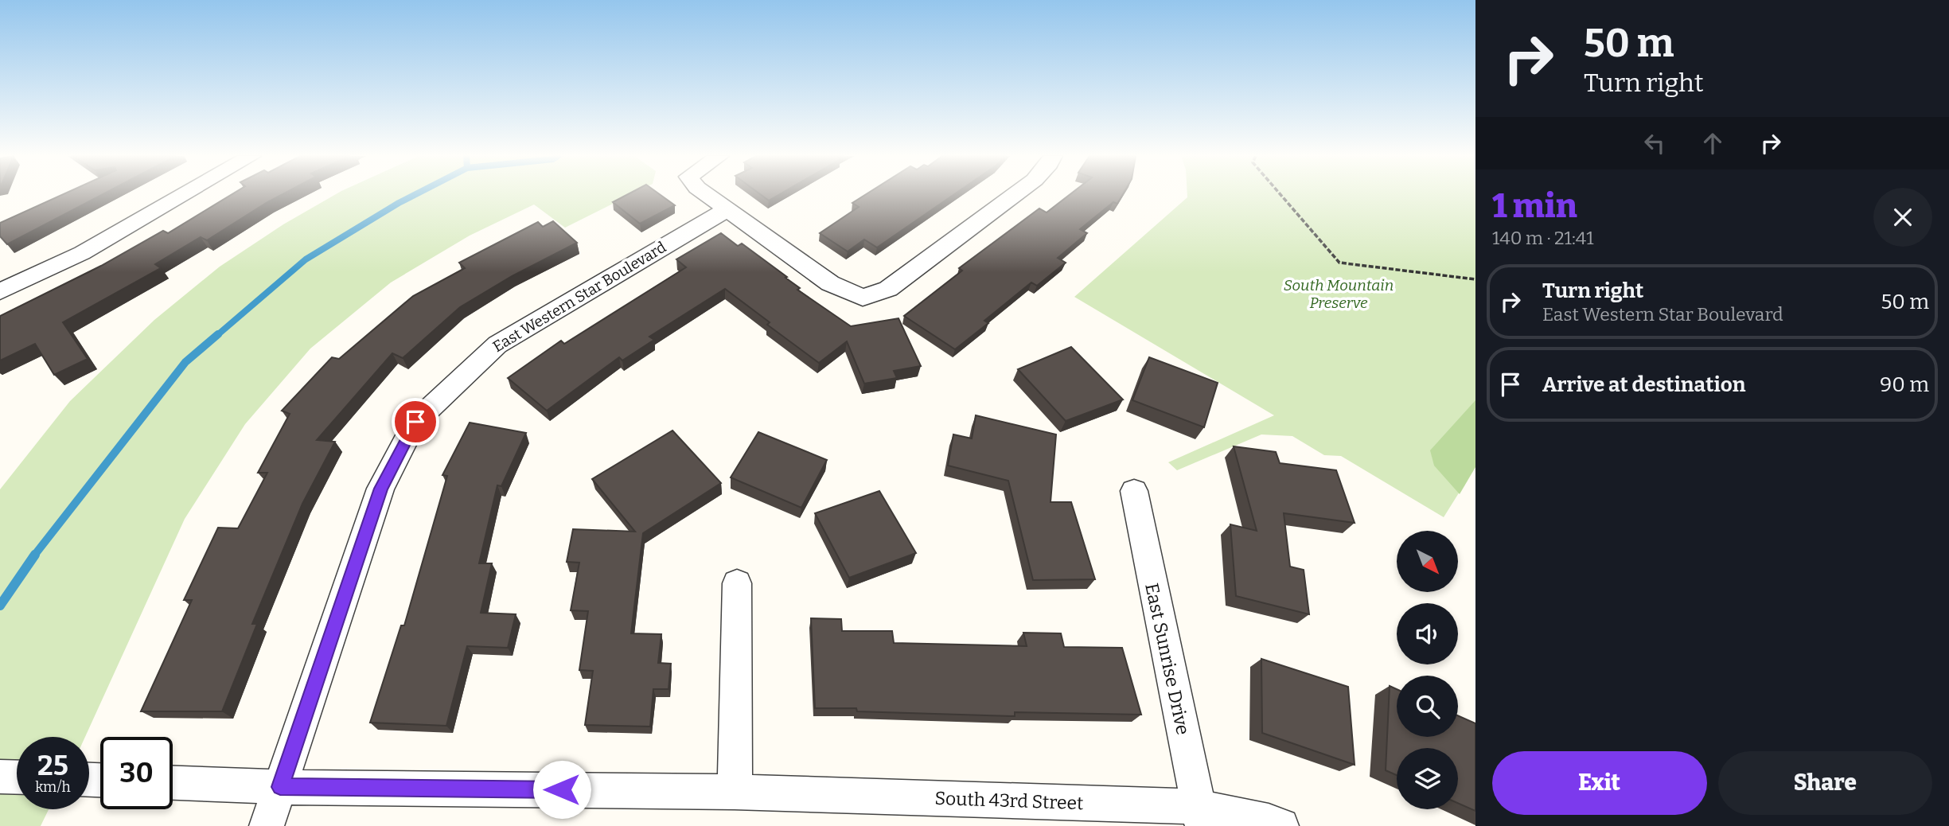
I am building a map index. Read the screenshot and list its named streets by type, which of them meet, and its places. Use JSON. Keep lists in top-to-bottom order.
{
  "streets": {
    "street": ["East Western Star Boulevard", "East Sunrise Drive", "South 43rd Street"]
  },
  "crossings": [
    ["East Western Star Boulevard", "South 43rd Street"],
    ["East Sunrise Drive", "South 43rd Street"]
  ],
  "parks": ["South Mountain Preserve"],
  "north": "bottom right",
  "page": {
    "turn": ["50 m", "Turn right"],
    "heading": ["1 min", "140 m · 21:41"],
    "list": [
      {
        "name": "Turn right",
        "note": "East Western Star Boulevard",
        "value": "50 m"
      },
      {
        "name": "Arrive at destination",
        "value": "90 m"
      }
    ],
    "speed": "25 km/h",
    "limit": "30",
    "buttons": ["Exit", "Share"]
  }
}
